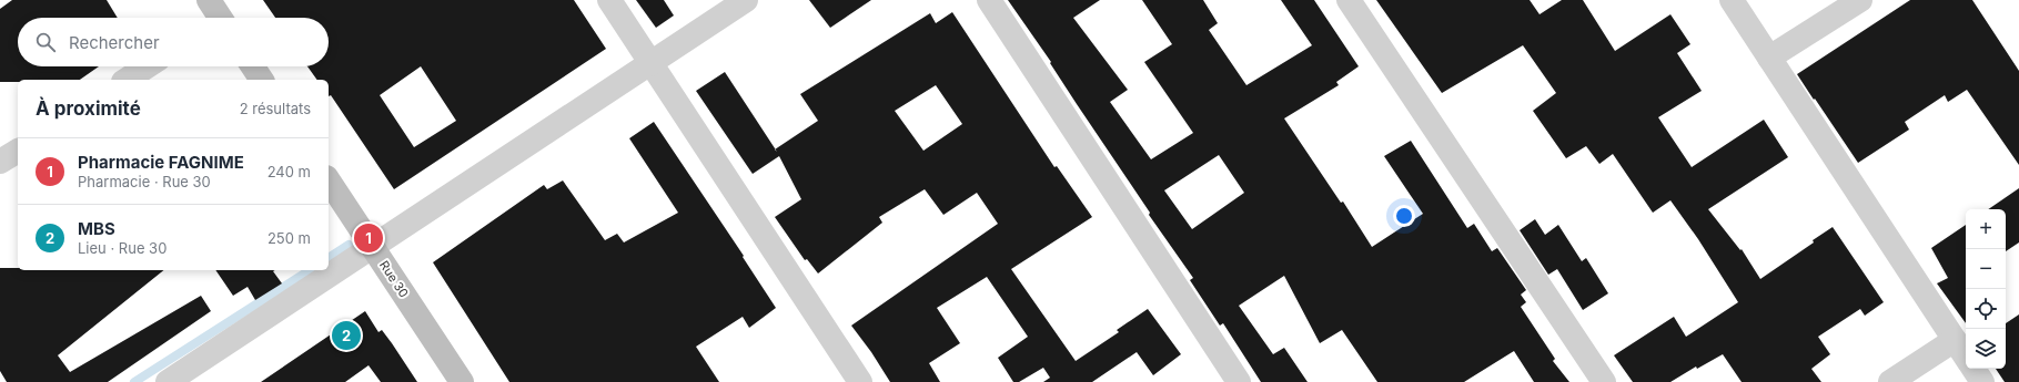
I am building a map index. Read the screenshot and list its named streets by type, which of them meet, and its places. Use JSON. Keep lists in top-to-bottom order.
{
  "streets": {
    "main road": ["Rue 30"]
  },
  "page": {
    "search": "Rechercher",
    "heading": ["À proximité", "2 résultats"],
    "list": [
      {
        "mark": "1",
        "name": "Pharmacie FAGNIME",
        "note": "Pharmacie · Rue 30",
        "value": "240 m"
      },
      {
        "mark": "2",
        "name": "MBS",
        "note": "Lieu · Rue 30",
        "value": "250 m"
      }
    ],
    "map_buttons": ["+", "−"],
    "pins": ["1", "2"]
  }
}
